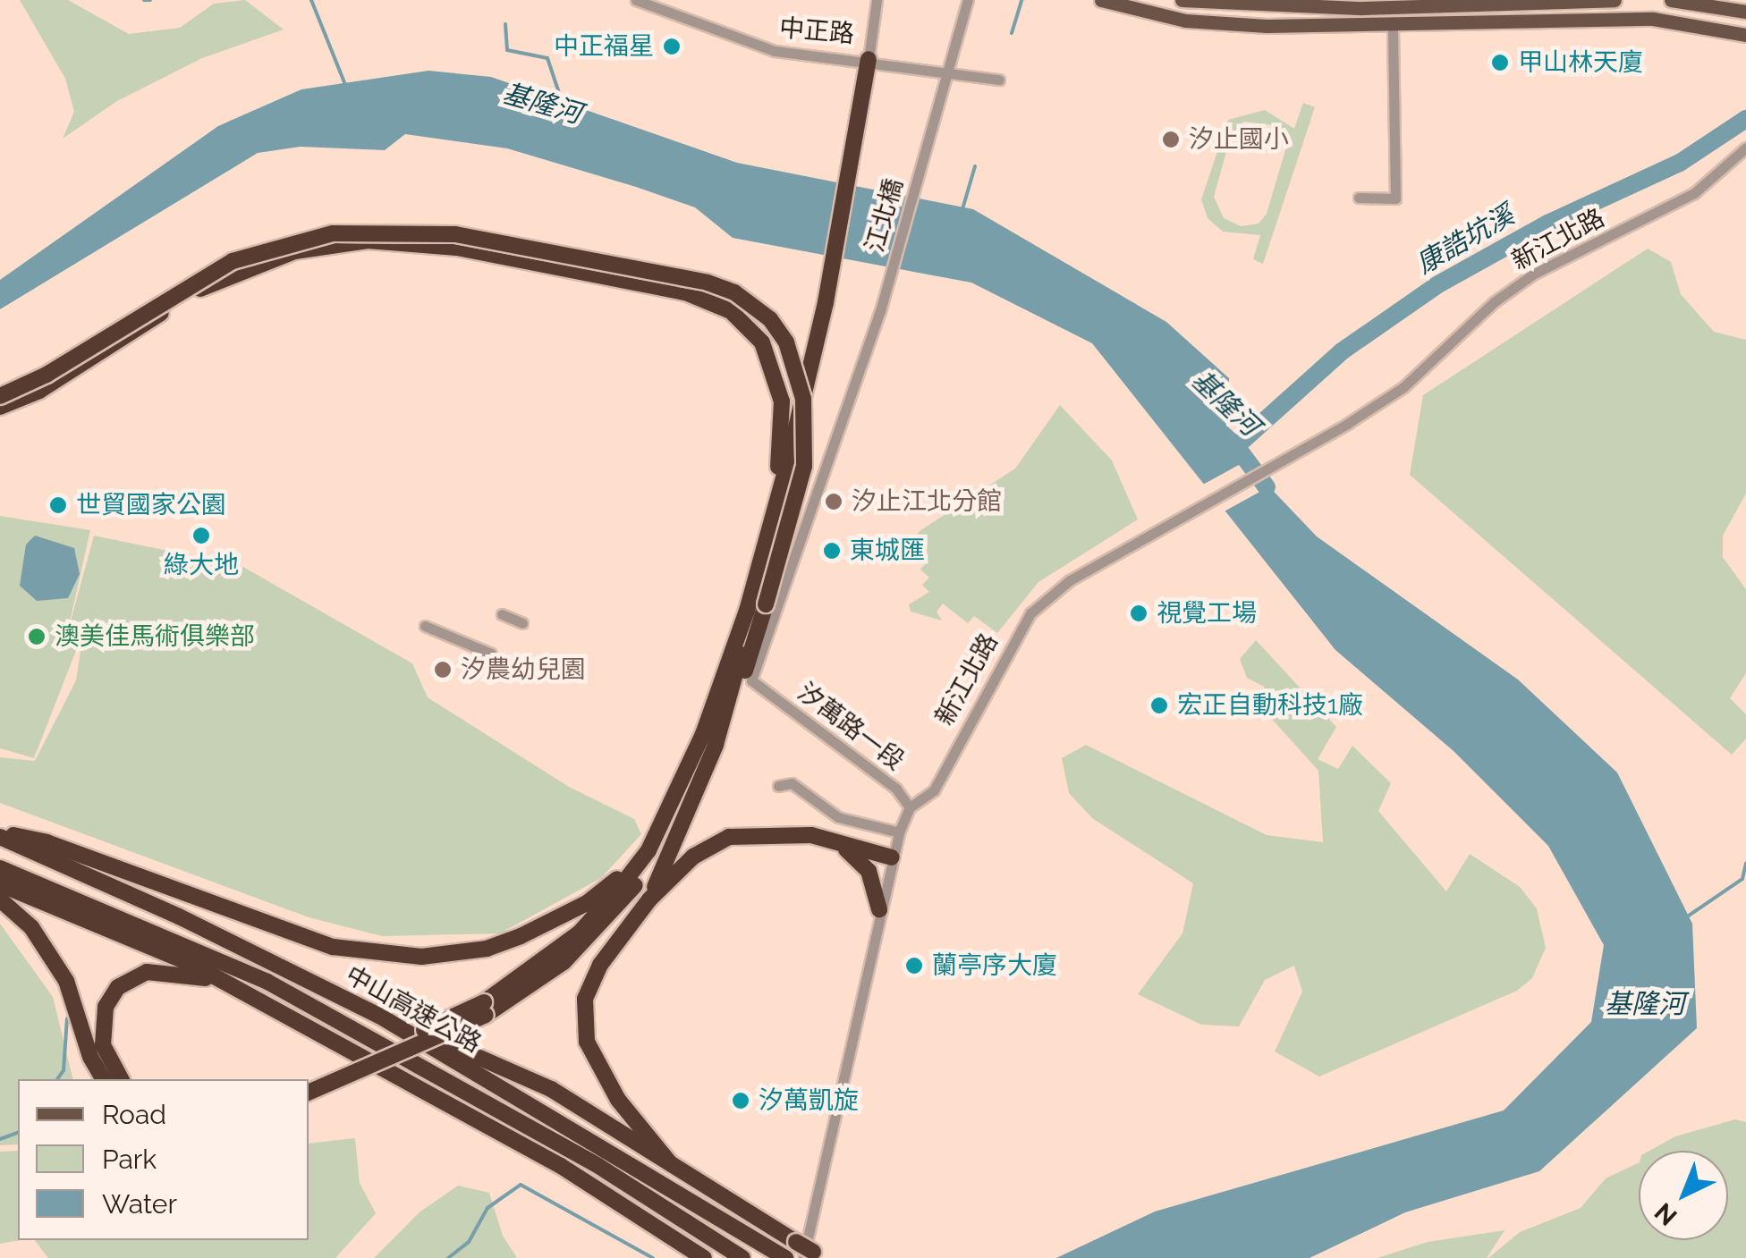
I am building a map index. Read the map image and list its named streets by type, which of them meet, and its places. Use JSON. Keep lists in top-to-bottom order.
{
  "streets": {
    "highway": ["中山高速公路"],
    "street": [
      "中正路",
      "江北橋",
      "新江北路",
      "汐萬路一段"
    ]
  },
  "crossings": [
    ["中正路", "江北橋"],
    ["江北橋", "汐萬路一段"],
    ["新江北路", "汐萬路一段"]
  ],
  "water": ["基隆河", "康誥坑溪"],
  "places": [
    "中正福星",
    "甲山林天廈",
    "汐止國小",
    "汐止江北分館",
    "世貿國家公園",
    "綠大地",
    "東城匯",
    "視覺工場",
    "澳美佳馬術俱樂部",
    "汐農幼兒園",
    "宏正自動科技1廠",
    "蘭亭序大廈",
    "汐萬凱旋"
  ],
  "legend": ["Road", "Park", "Water"],
  "north": "bottom left"
}
